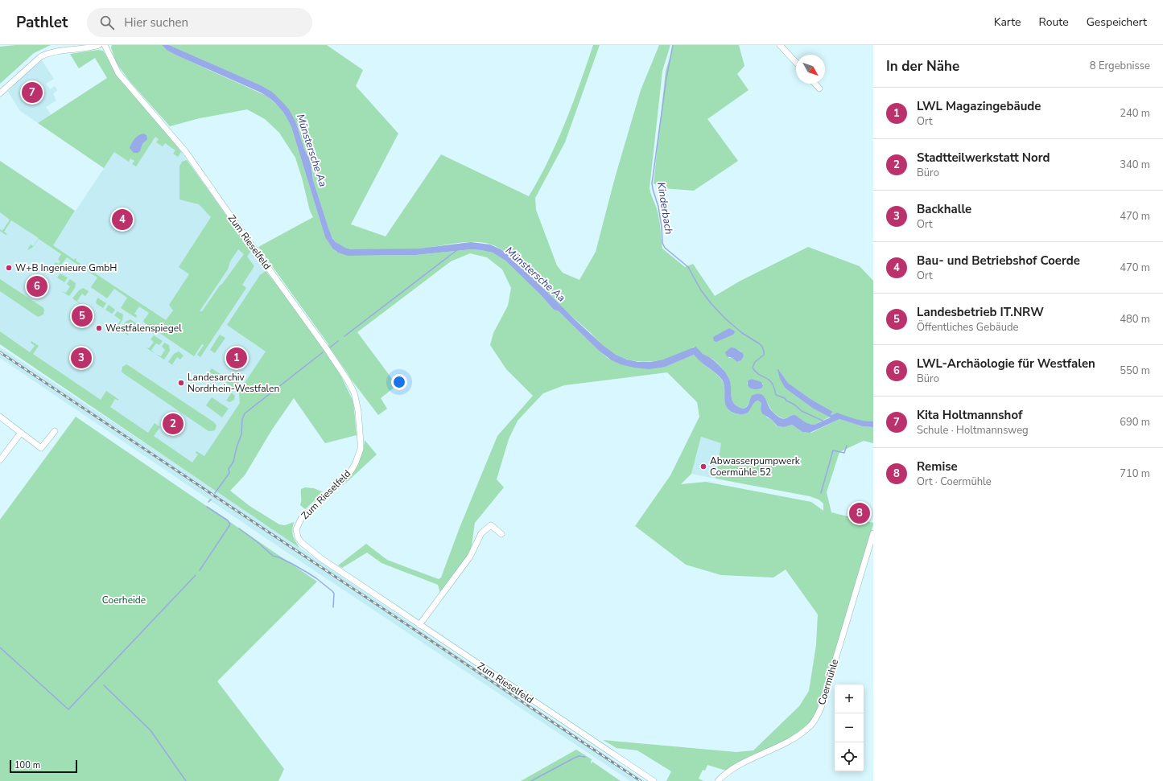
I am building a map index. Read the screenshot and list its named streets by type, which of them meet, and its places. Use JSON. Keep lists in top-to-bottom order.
{
  "streets": {
    "street": ["Zum Rieselfeld", "Coermühle"]
  },
  "water": ["Münstersche Aa", "Kinderbach"],
  "parks": ["Coerheide"],
  "places": [
    "W+B Ingenieure GmbH",
    "Westfalenspiegel",
    "Landesarchiv Nordrhein-Westfalen",
    "Abwasserpumpwerk Coermühle 52"
  ],
  "scale_bar": "100 m",
  "north": "bottom right",
  "page": {
    "header": "Pathlet",
    "search": "Hier suchen",
    "nav": ["Karte", "Route", "Gespeichert"],
    "heading": ["In der Nähe", "8 Ergebnisse"],
    "pins": [
      "7",
      "4",
      "6",
      "5",
      "1",
      "3",
      "2",
      "8"
    ],
    "list": [
      {
        "mark": "1",
        "name": "LWL Magazingebäude",
        "note": "Ort",
        "value": "240 m"
      },
      {
        "mark": "2",
        "name": "Stadtteilwerkstatt Nord",
        "note": "Büro",
        "value": "340 m"
      },
      {
        "mark": "3",
        "name": "Backhalle",
        "note": "Ort",
        "value": "470 m"
      },
      {
        "mark": "4",
        "name": "Bau- und Betriebshof Coerde",
        "note": "Ort",
        "value": "470 m"
      },
      {
        "mark": "5",
        "name": "Landesbetrieb IT.NRW",
        "note": "Öffentliches Gebäude",
        "value": "480 m"
      },
      {
        "mark": "6",
        "name": "LWL-Archäologie für Westfalen",
        "note": "Büro",
        "value": "550 m"
      },
      {
        "mark": "7",
        "name": "Kita Holtmannshof",
        "note": "Schule · Holtmannsweg",
        "value": "690 m"
      },
      {
        "mark": "8",
        "name": "Remise",
        "note": "Ort · Coermühle",
        "value": "710 m"
      }
    ],
    "map_buttons": ["+", "−"],
    "scale": "100 m"
  }
}
